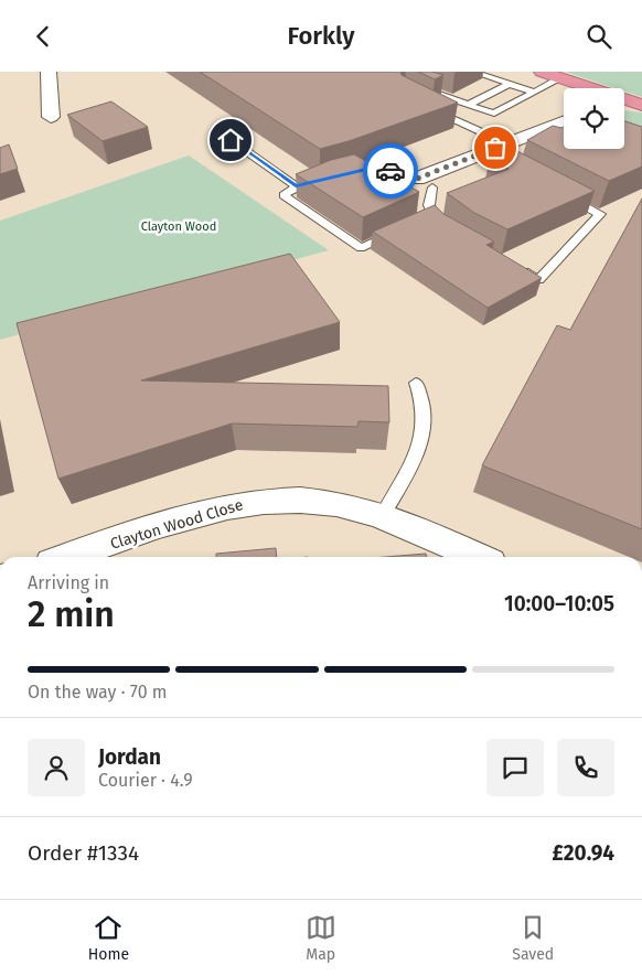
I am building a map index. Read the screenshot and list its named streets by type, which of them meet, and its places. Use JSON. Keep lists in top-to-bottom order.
{
  "streets": {
    "street": ["Clayton Wood Close"]
  },
  "parks": ["Clayton Wood"],
  "page": {
    "header": "Forkly",
    "heading": ["2 min", "Arriving in", "10:00–10:05"],
    "panel": [
      "Jordan",
      "Courier · 4.9",
      "Order #1334",
      "£20.94"
    ],
    "bar": "On the way · 70 m",
    "tabs": ["Home", "Map", "Saved"]
  }
}
